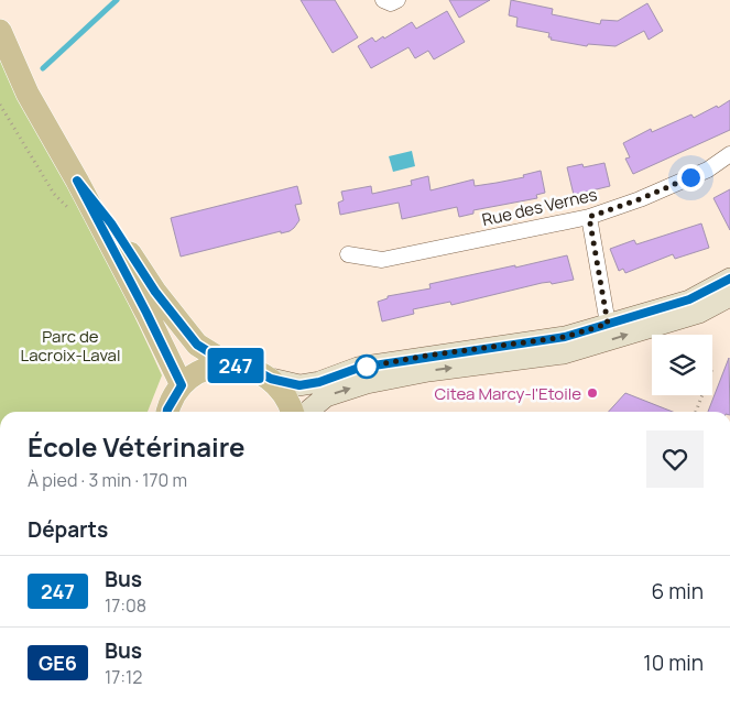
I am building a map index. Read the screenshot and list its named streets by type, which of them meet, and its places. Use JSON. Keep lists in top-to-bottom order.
{
  "streets": {
    "street": ["Rue des Vernes"]
  },
  "parks": ["Parc de Lacroix-Laval"],
  "places": ["Citea Marcy-l'Etoile"],
  "lines": ["bus line 247"],
  "page": {
    "on_map": "247",
    "heading": [
      ["École Vétérinaire", "À pied · 3 min · 170 m"],
      "Départs"
    ],
    "list": [
      {
        "mark": "247",
        "name": "Bus",
        "note": "17:08",
        "value": "6 min"
      },
      {
        "mark": "GE6",
        "name": "Bus",
        "note": "17:12",
        "value": "10 min"
      }
    ]
  }
}
